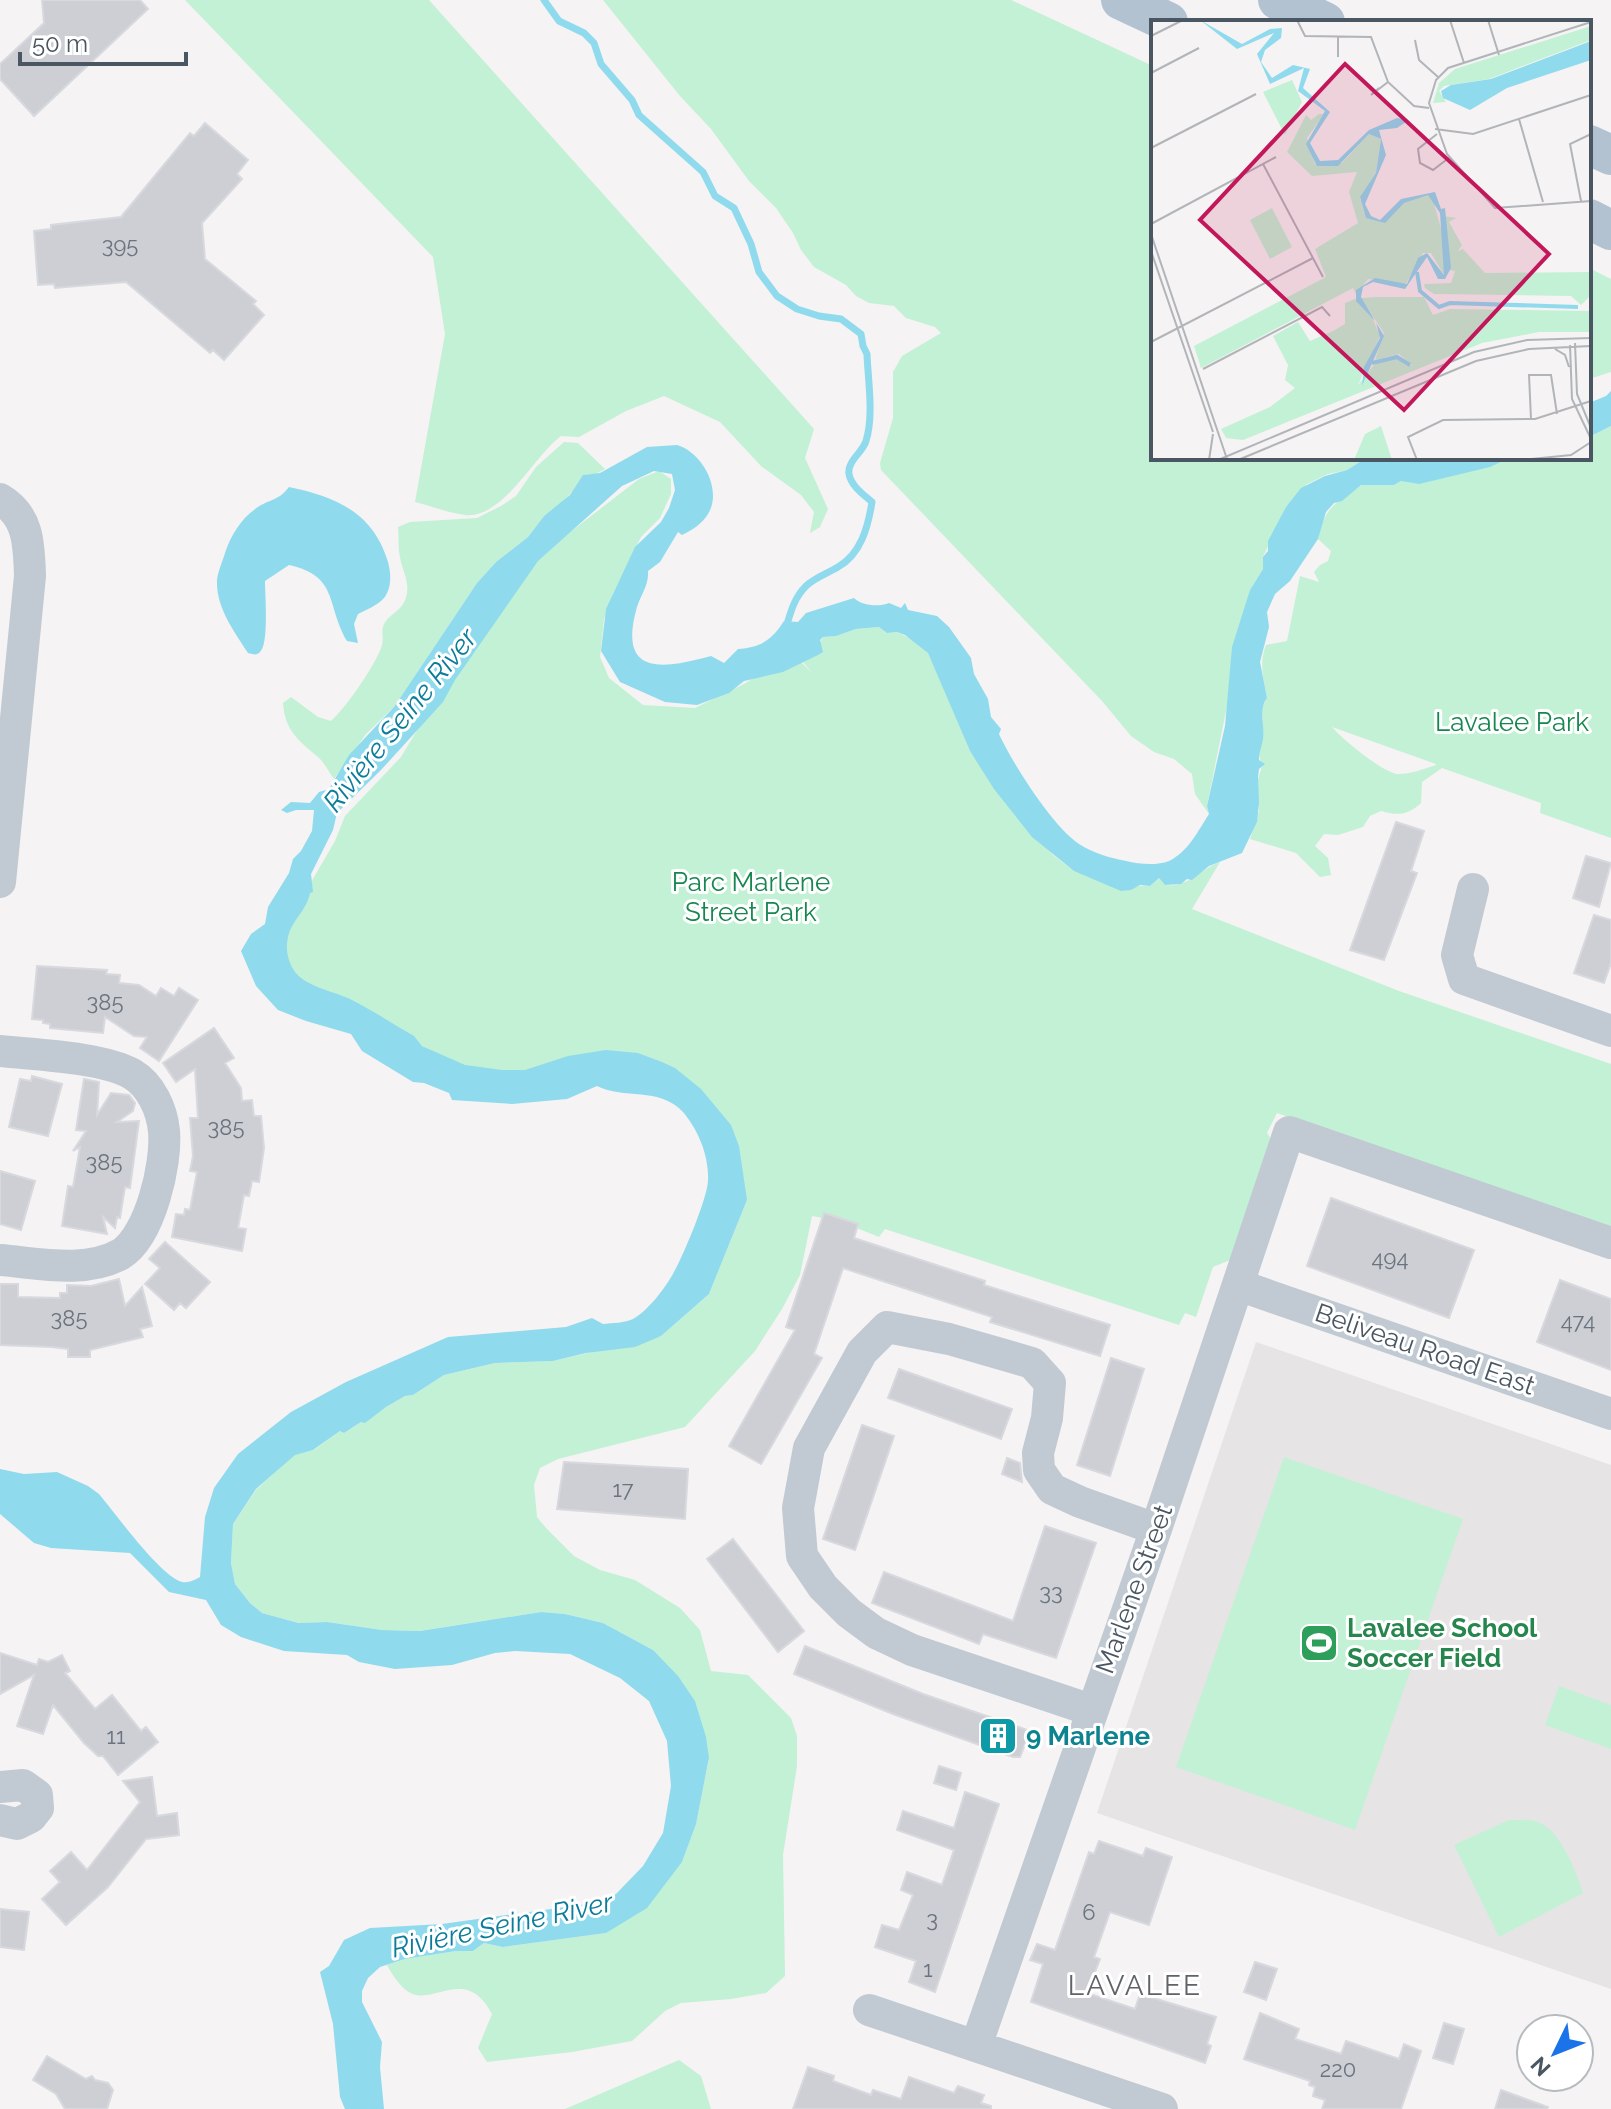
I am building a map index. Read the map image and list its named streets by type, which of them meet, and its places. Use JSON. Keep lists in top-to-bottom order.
{
  "streets": {
    "street": ["Beliveau Road East", "Marlene Street"]
  },
  "crossings": [
    ["Beliveau Road East", "Marlene Street"]
  ],
  "districts": ["LAVALEE"],
  "water": ["Rivière Seine River"],
  "parks": ["Lavalee Park", "Parc Marlene Street Park"],
  "places": {
    "sports": ["Lavalee School Soccer Field"],
    "building": ["9 Marlene"]
  },
  "house_numbers": [
    "395",
    "385",
    "385",
    "385",
    "494",
    "385",
    "474",
    "17",
    "33",
    "11",
    "6",
    "3",
    "1",
    "220"
  ],
  "scale_bar": "50 m",
  "north": "bottom left"
}
